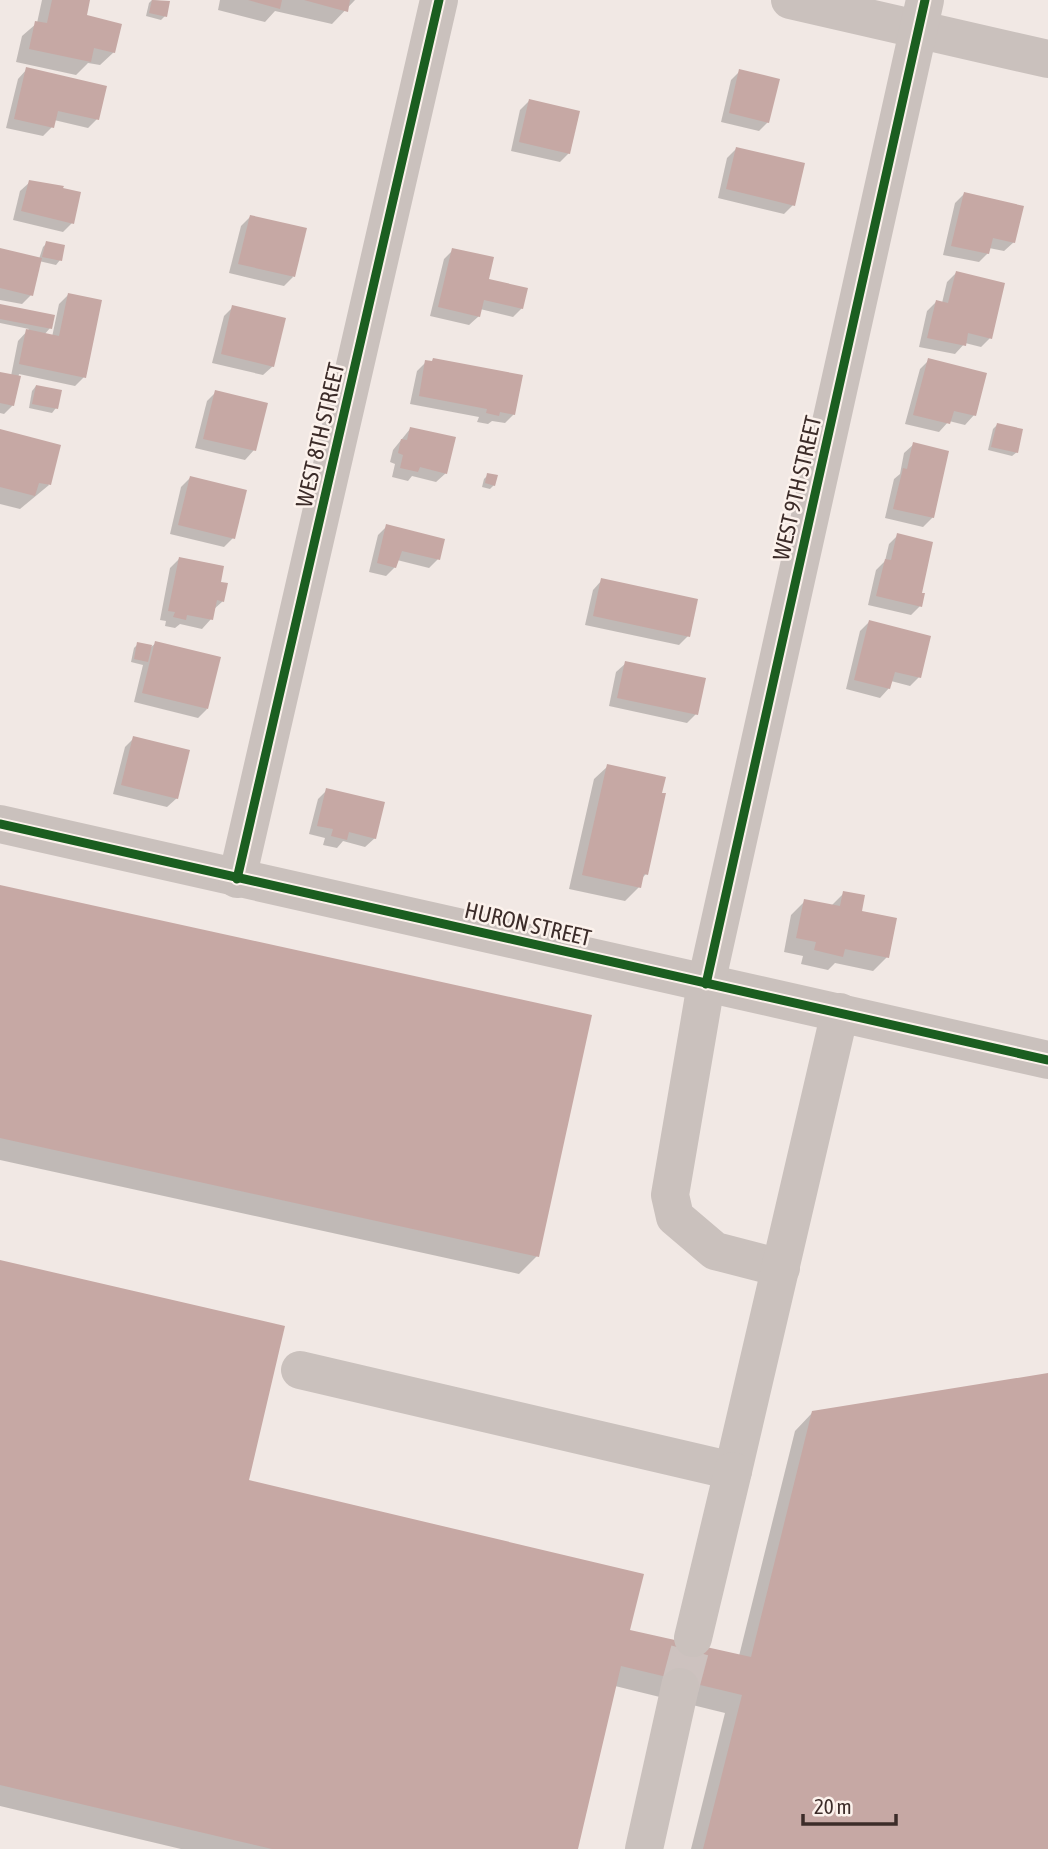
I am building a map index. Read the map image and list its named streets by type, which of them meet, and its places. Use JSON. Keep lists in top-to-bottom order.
{
  "streets": {
    "street": ["WEST 8TH STREET", "WEST 9TH STREET", "HURON STREET"]
  },
  "crossings": [
    ["WEST 8TH STREET", "HURON STREET"],
    ["WEST 9TH STREET", "HURON STREET"]
  ],
  "scale_bar": "20 m"
}
